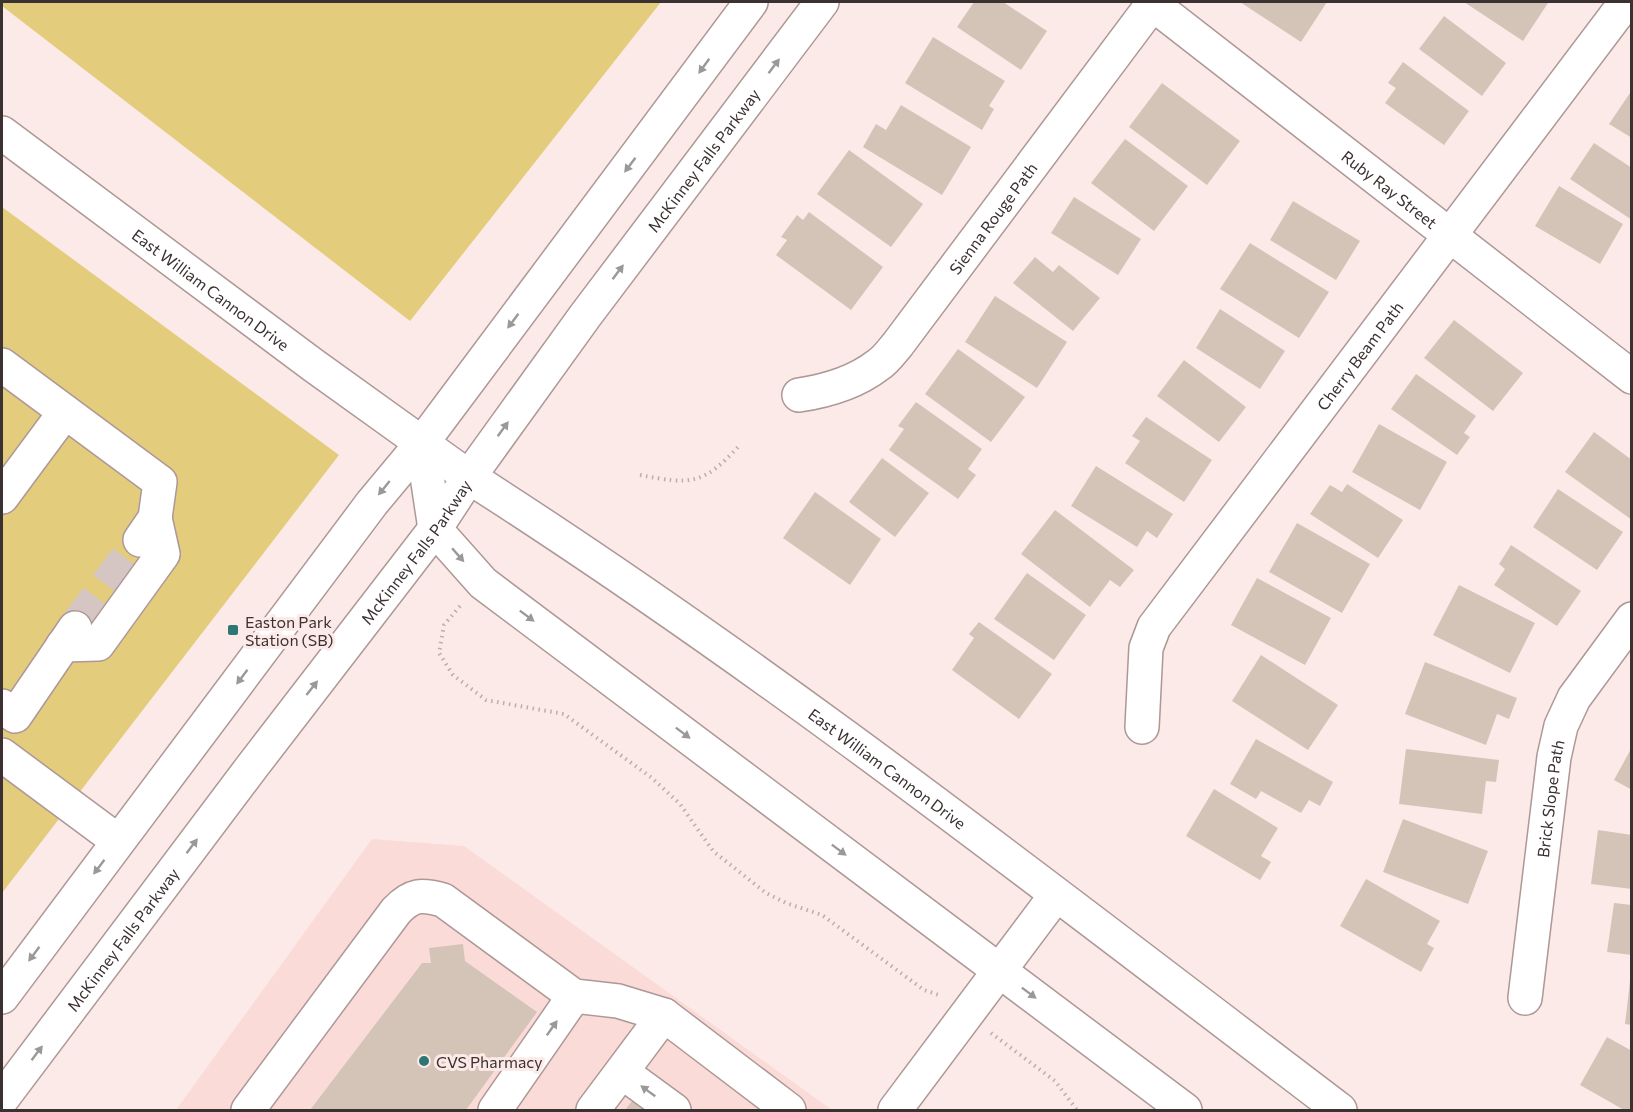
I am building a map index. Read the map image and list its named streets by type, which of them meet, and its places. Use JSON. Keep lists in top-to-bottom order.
{
  "streets": {
    "street": [
      "McKinney Falls Parkway",
      "Ruby Ray Street",
      "Sienna Rouge Path",
      "East William Cannon Drive",
      "Cherry Beam Path",
      "Brick Slope Path"
    ]
  },
  "crossings": [
    ["McKinney Falls Parkway", "East William Cannon Drive"],
    ["Ruby Ray Street", "Sienna Rouge Path"],
    ["Ruby Ray Street", "Cherry Beam Path"]
  ],
  "places": {
    "transit": ["Easton Park Station (SB)"],
    "other": ["CVS Pharmacy"]
  }
}
